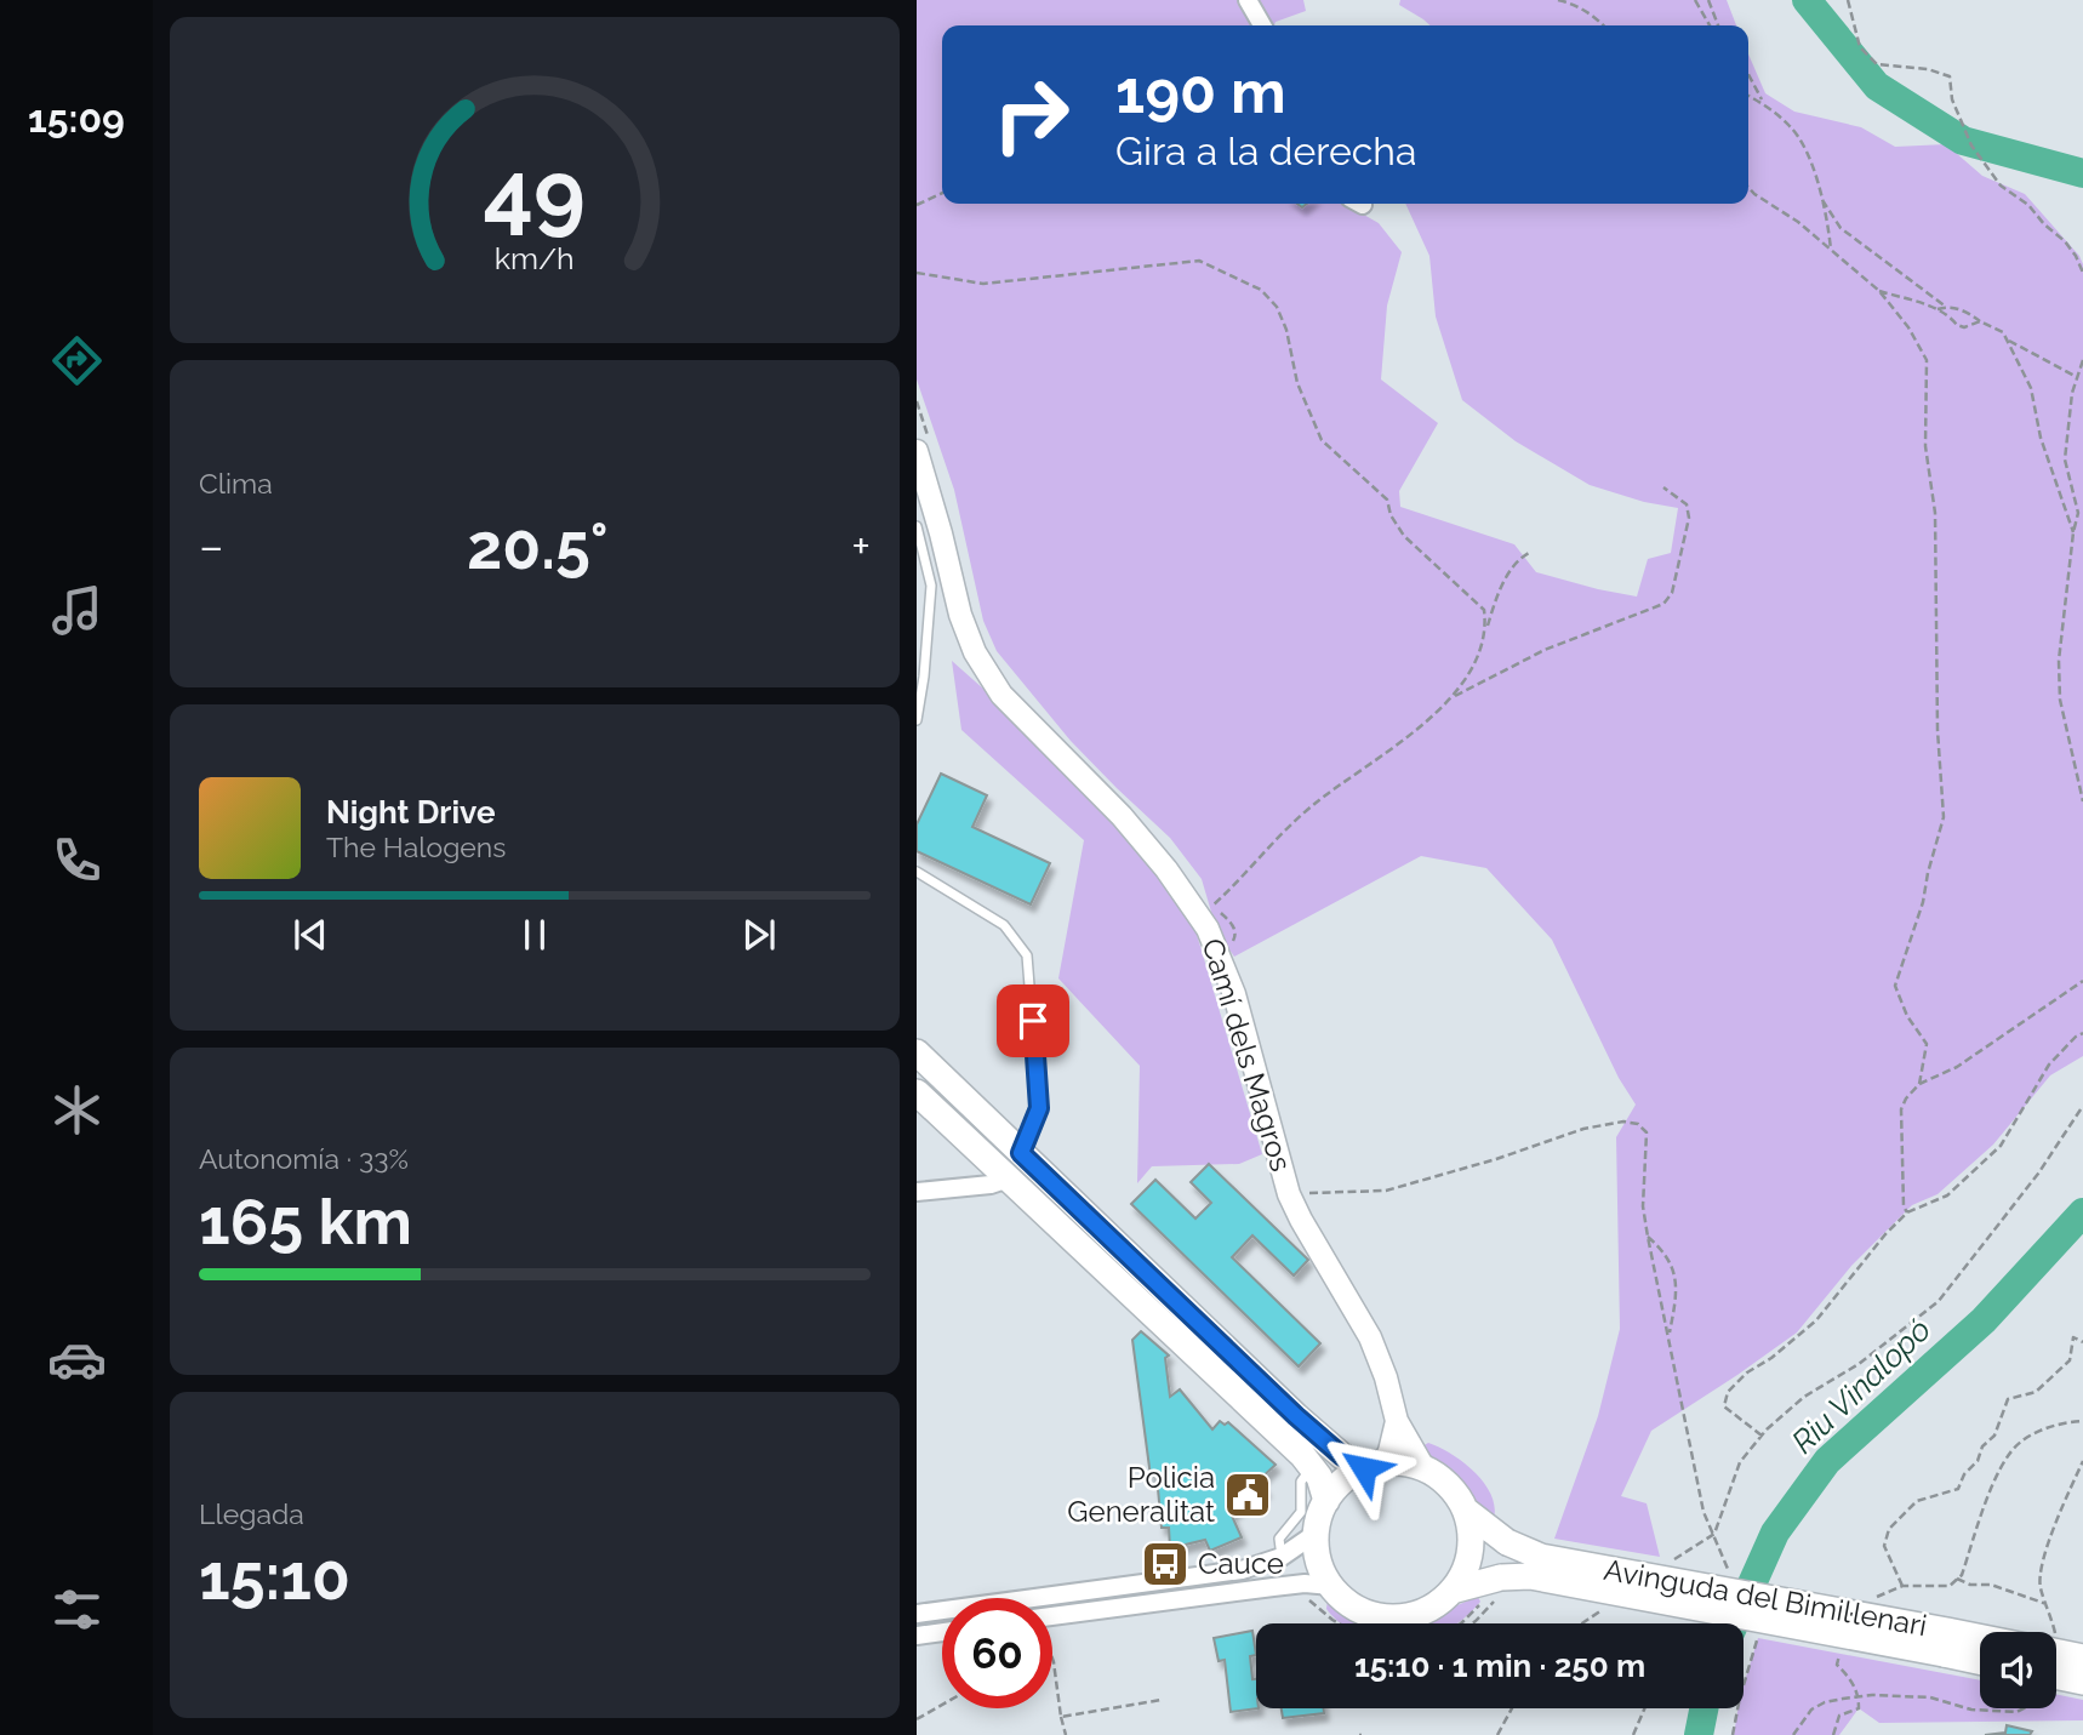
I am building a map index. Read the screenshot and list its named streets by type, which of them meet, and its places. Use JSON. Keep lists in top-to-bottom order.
{
  "streets": {
    "main road": ["Avinguda del Bimil·lenari"],
    "street": ["Camí dels Magros"]
  },
  "crossings": [
    ["Camí dels Magros", "Avinguda del Bimil·lenari"]
  ],
  "water": ["Riu Vinalopó"],
  "places": {
    "public building": ["Policia Generalitat"],
    "bus stop": ["Cauce"]
  },
  "page": {
    "tabs": "15:09",
    "turn": ["190 m", "Gira a la derecha"],
    "tile": [
      "Clima",
      ["Autonomía · 33%", "165 km"],
      ["Llegada", "15:10"]
    ],
    "heat": ["−", "20.5°", "+"],
    "song": ["Night Drive", "The Halogens"],
    "limit": "60",
    "trip": "15:10 · 1 min · 250 m",
    "gauge": ["49", "km/h"]
  }
}
